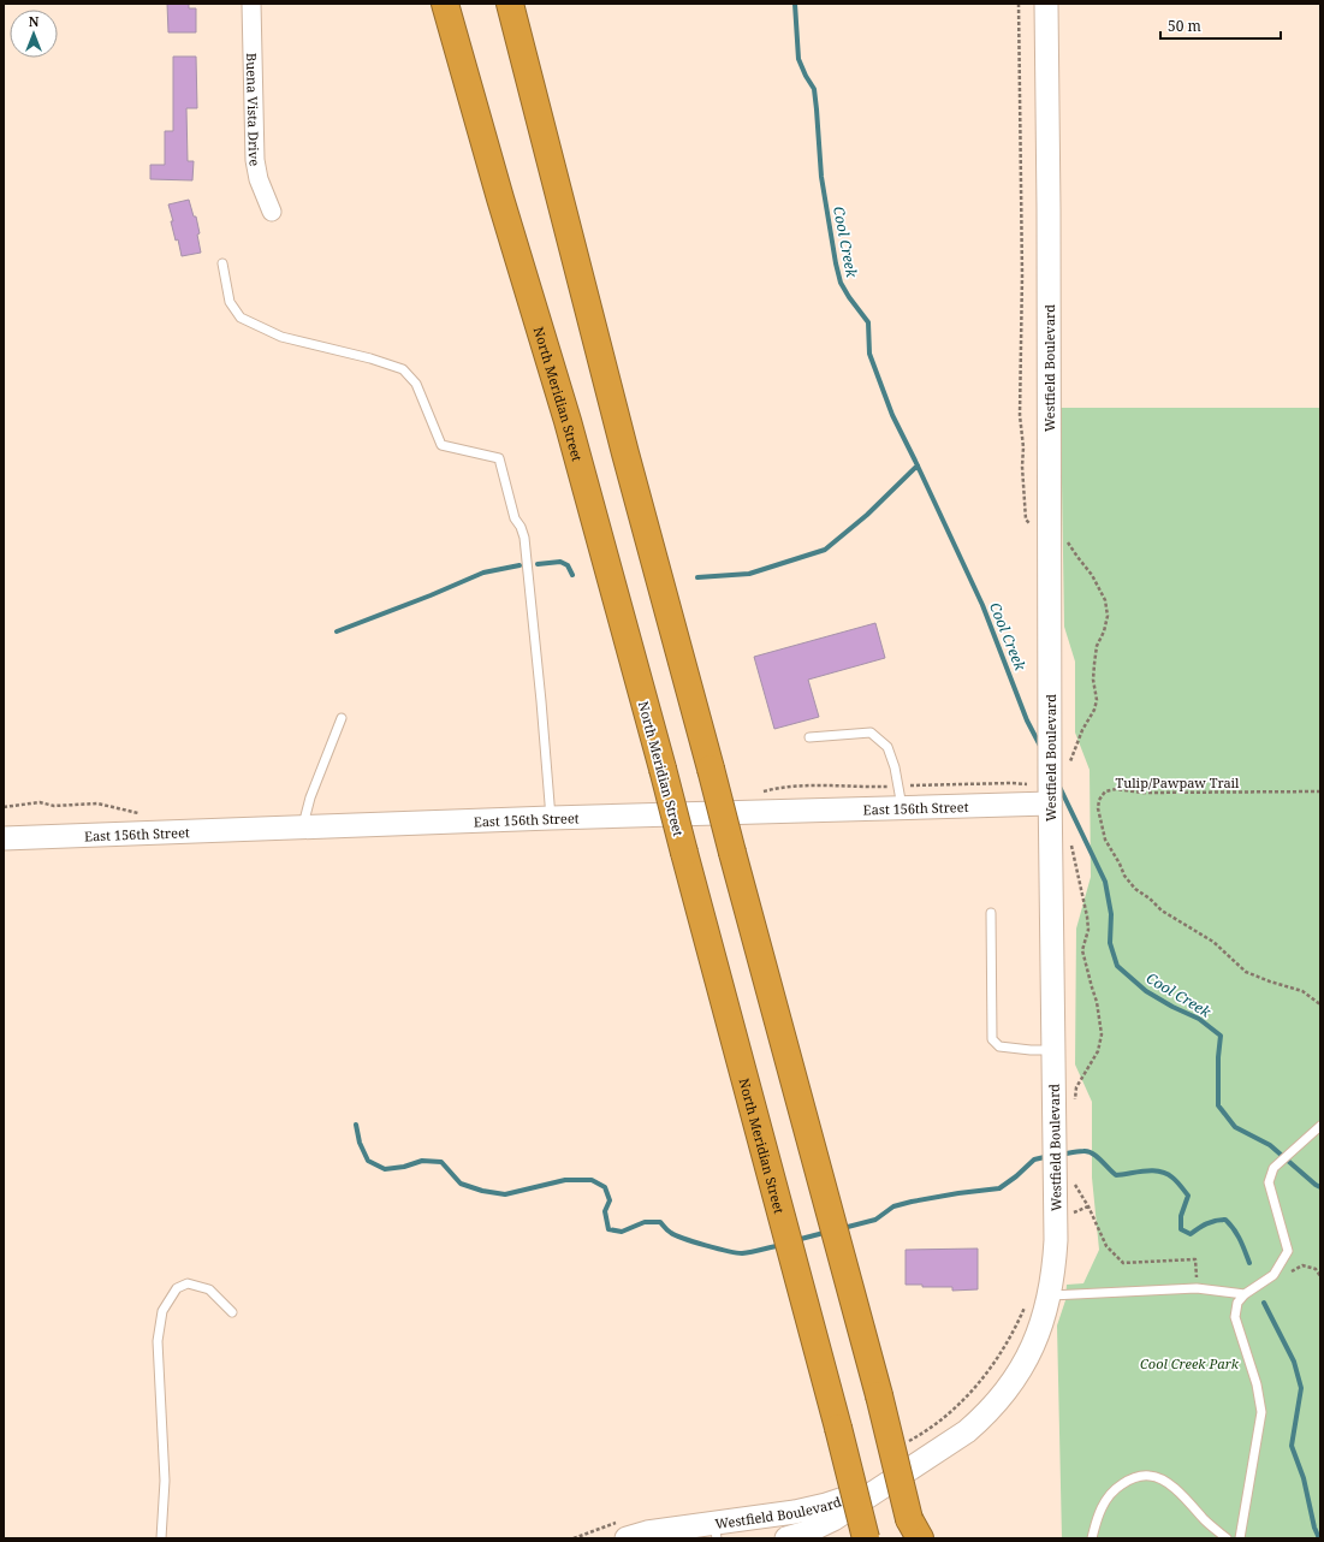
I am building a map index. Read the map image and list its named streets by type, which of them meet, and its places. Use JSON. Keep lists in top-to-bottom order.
{
  "streets": {
    "highway": ["North Meridian Street"],
    "street": ["Buena Vista Drive", "Westfield Boulevard", "East 156th Street"],
    "path": ["Tulip/Pawpaw Trail"]
  },
  "crossings": [
    ["Westfield Boulevard", "East 156th Street"]
  ],
  "water": ["Cool Creek"],
  "parks": ["Cool Creek Park"],
  "scale_bar": "50 m",
  "north": "top"
}
